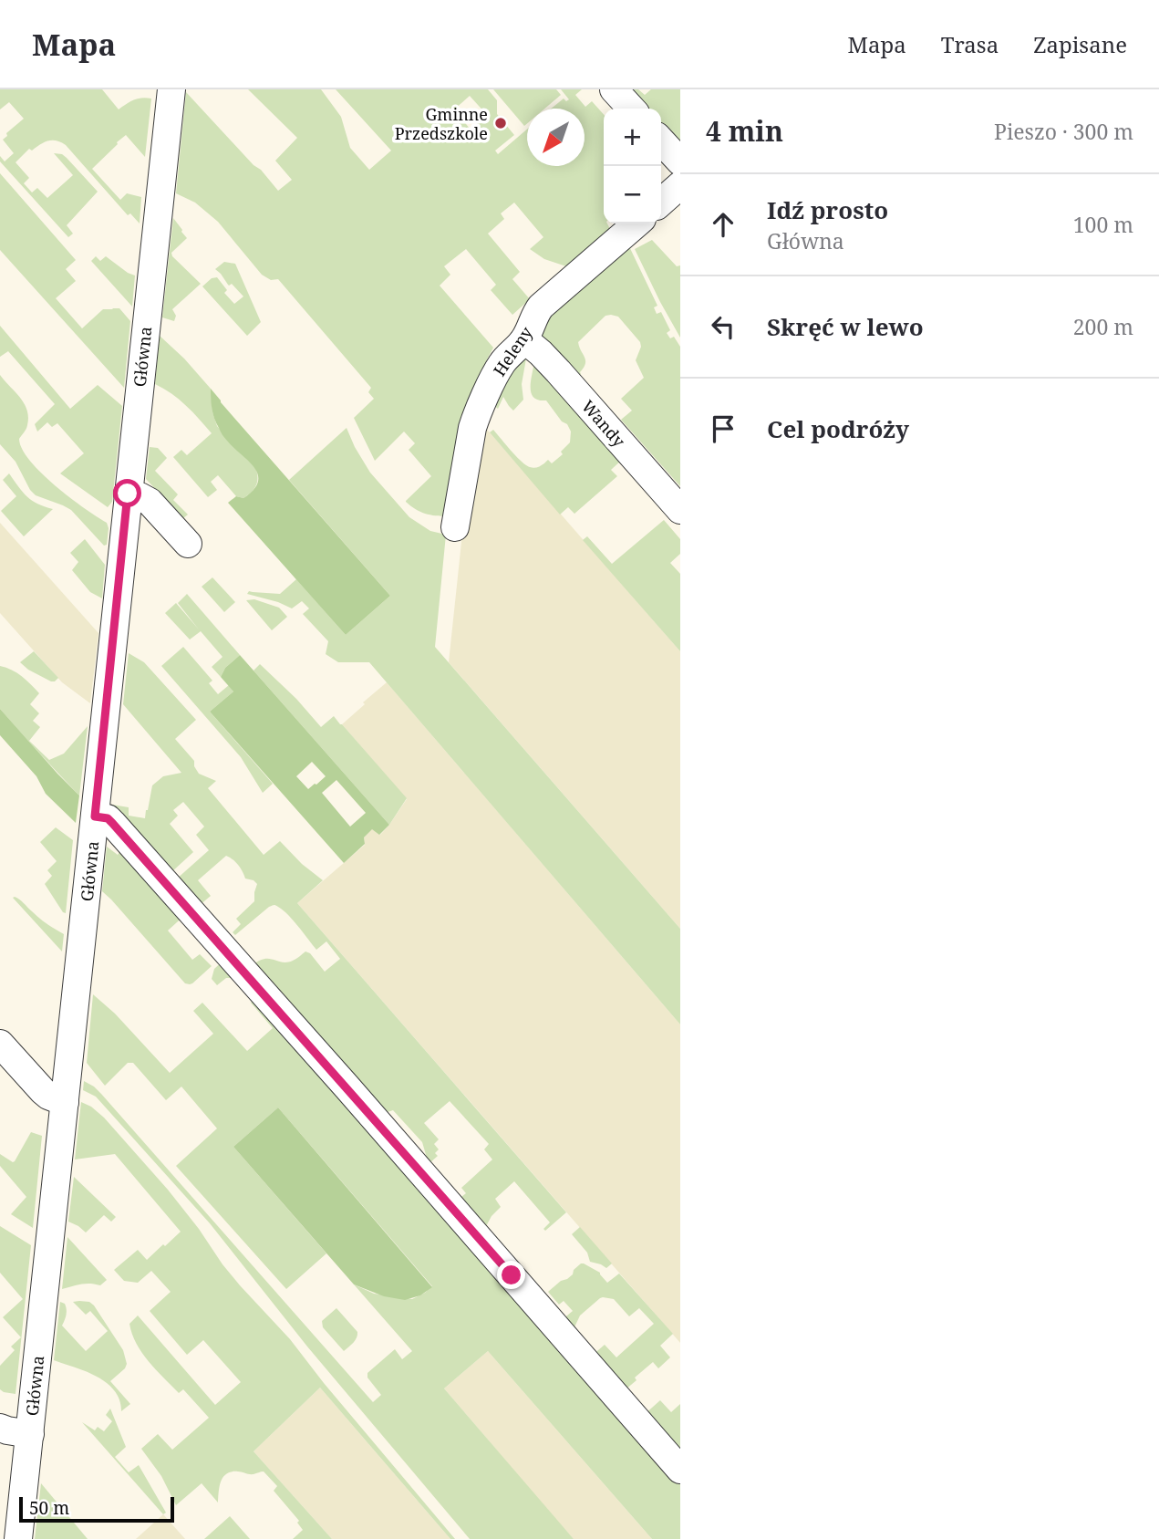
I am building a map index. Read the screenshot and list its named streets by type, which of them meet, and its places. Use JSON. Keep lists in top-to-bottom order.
{
  "streets": {
    "street": ["Heleny", "Główna", "Wandy"]
  },
  "crossings": [
    ["Heleny", "Wandy"]
  ],
  "places": ["Gminne Przedszkole"],
  "scale_bar": "50 m",
  "north": "bottom left",
  "page": {
    "header": "Mapa",
    "nav": ["Mapa", "Trasa", "Zapisane"],
    "heading": ["4 min", "Pieszo · 300 m"],
    "map_buttons": ["+", "−"],
    "list": [
      ["Idź prosto", "Główna", "100 m"],
      ["Skręć w lewo", "200 m"],
      "Cel podróży"
    ],
    "scale": "50 m"
  }
}
